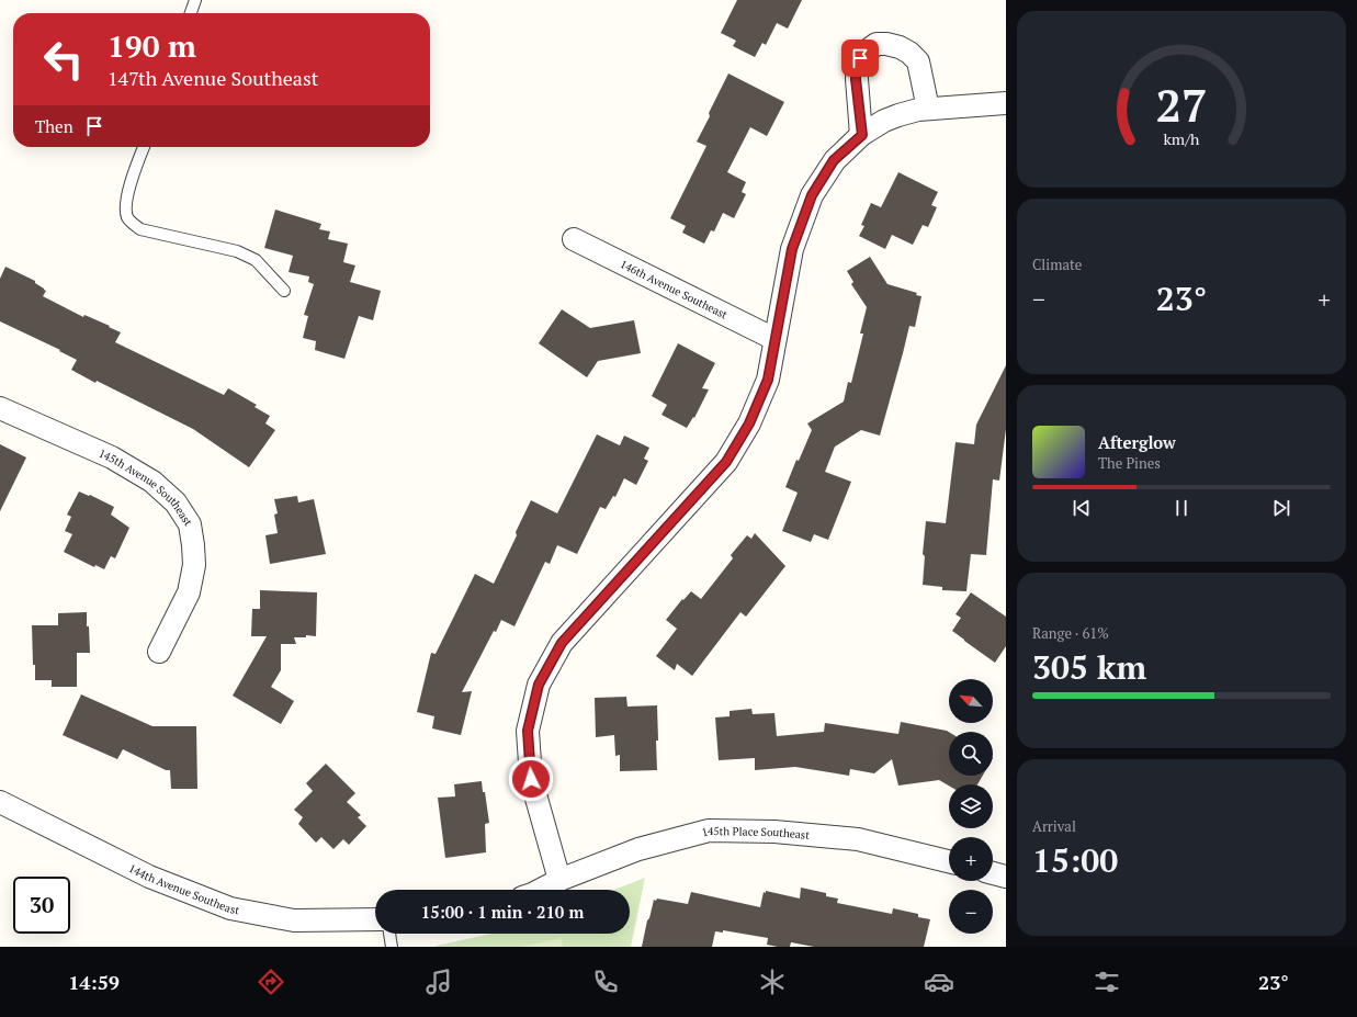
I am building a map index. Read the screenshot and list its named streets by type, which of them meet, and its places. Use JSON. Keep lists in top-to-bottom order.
{
  "streets": {
    "street": [
      "146th Avenue Southeast",
      "145th Avenue Southeast",
      "145th Place Southeast",
      "144th Avenue Southeast"
    ]
  },
  "north": "top left",
  "page": {
    "turn": ["190 m", "147th Avenue Southeast"],
    "then": "Then",
    "tile": [
      "Climate",
      ["Range · 61%", "305 km"],
      ["Arrival", "15:00"]
    ],
    "heat": ["−", "23°", "+"],
    "song": ["Afterglow", "The Pines"],
    "map_buttons": ["+", "−"],
    "limit": "30",
    "trip": "15:00 · 1 min · 210 m",
    "tabs": ["14:59", "23°"],
    "gauge": ["27", "km/h"]
  }
}
